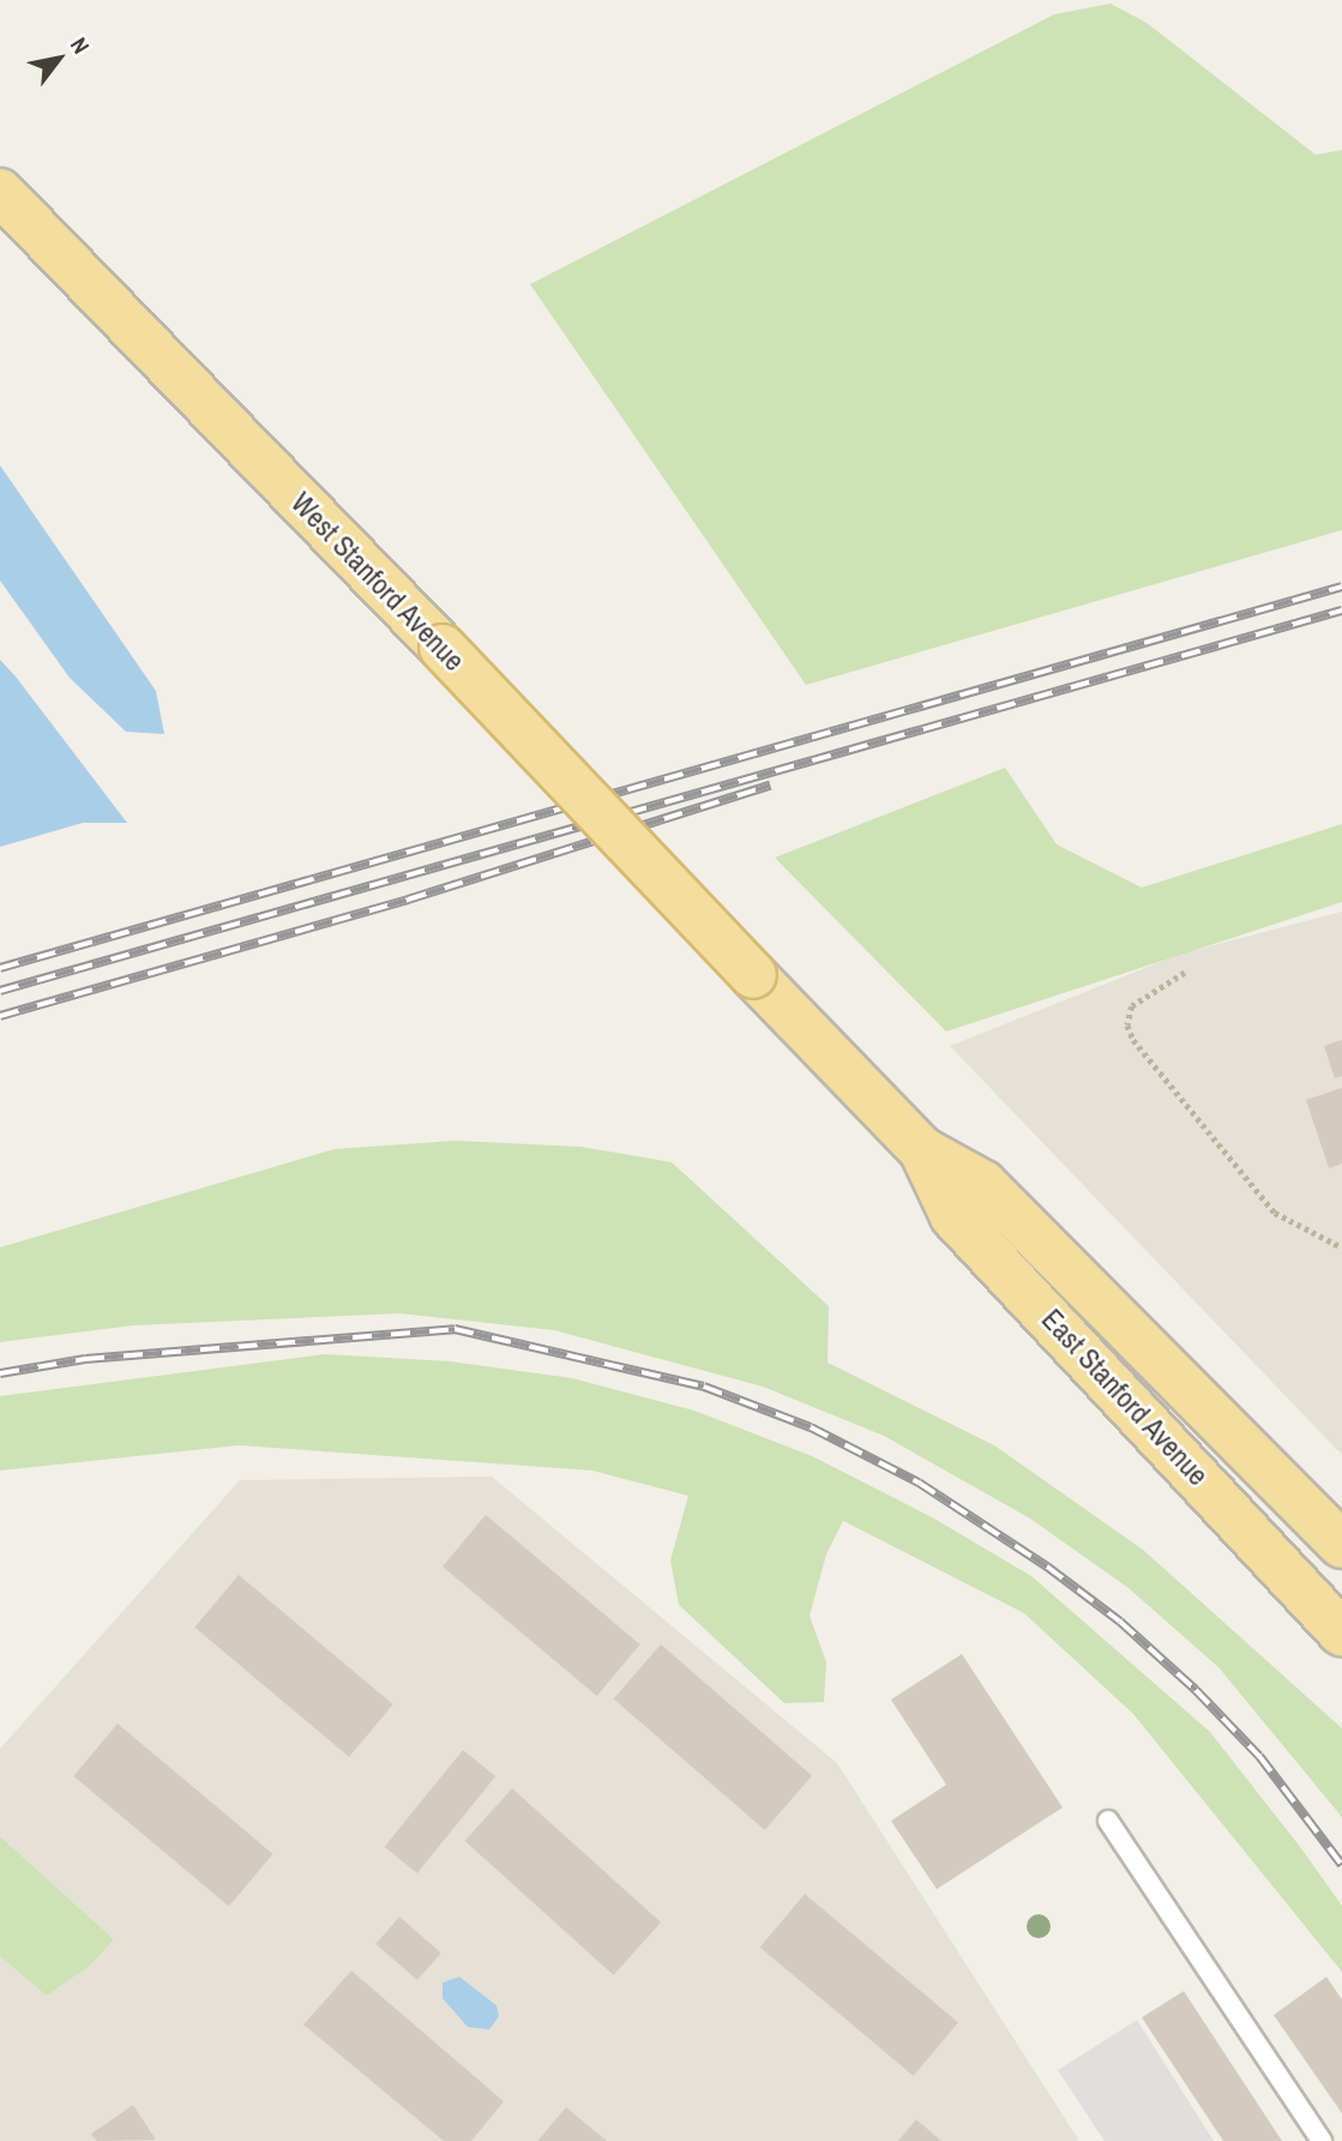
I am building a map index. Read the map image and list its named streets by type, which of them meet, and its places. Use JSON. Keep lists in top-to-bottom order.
{
  "streets": {
    "main road": ["West Stanford Avenue", "East Stanford Avenue"]
  },
  "crossings": [
    ["West Stanford Avenue", "East Stanford Avenue"]
  ],
  "north": "top right"
}
